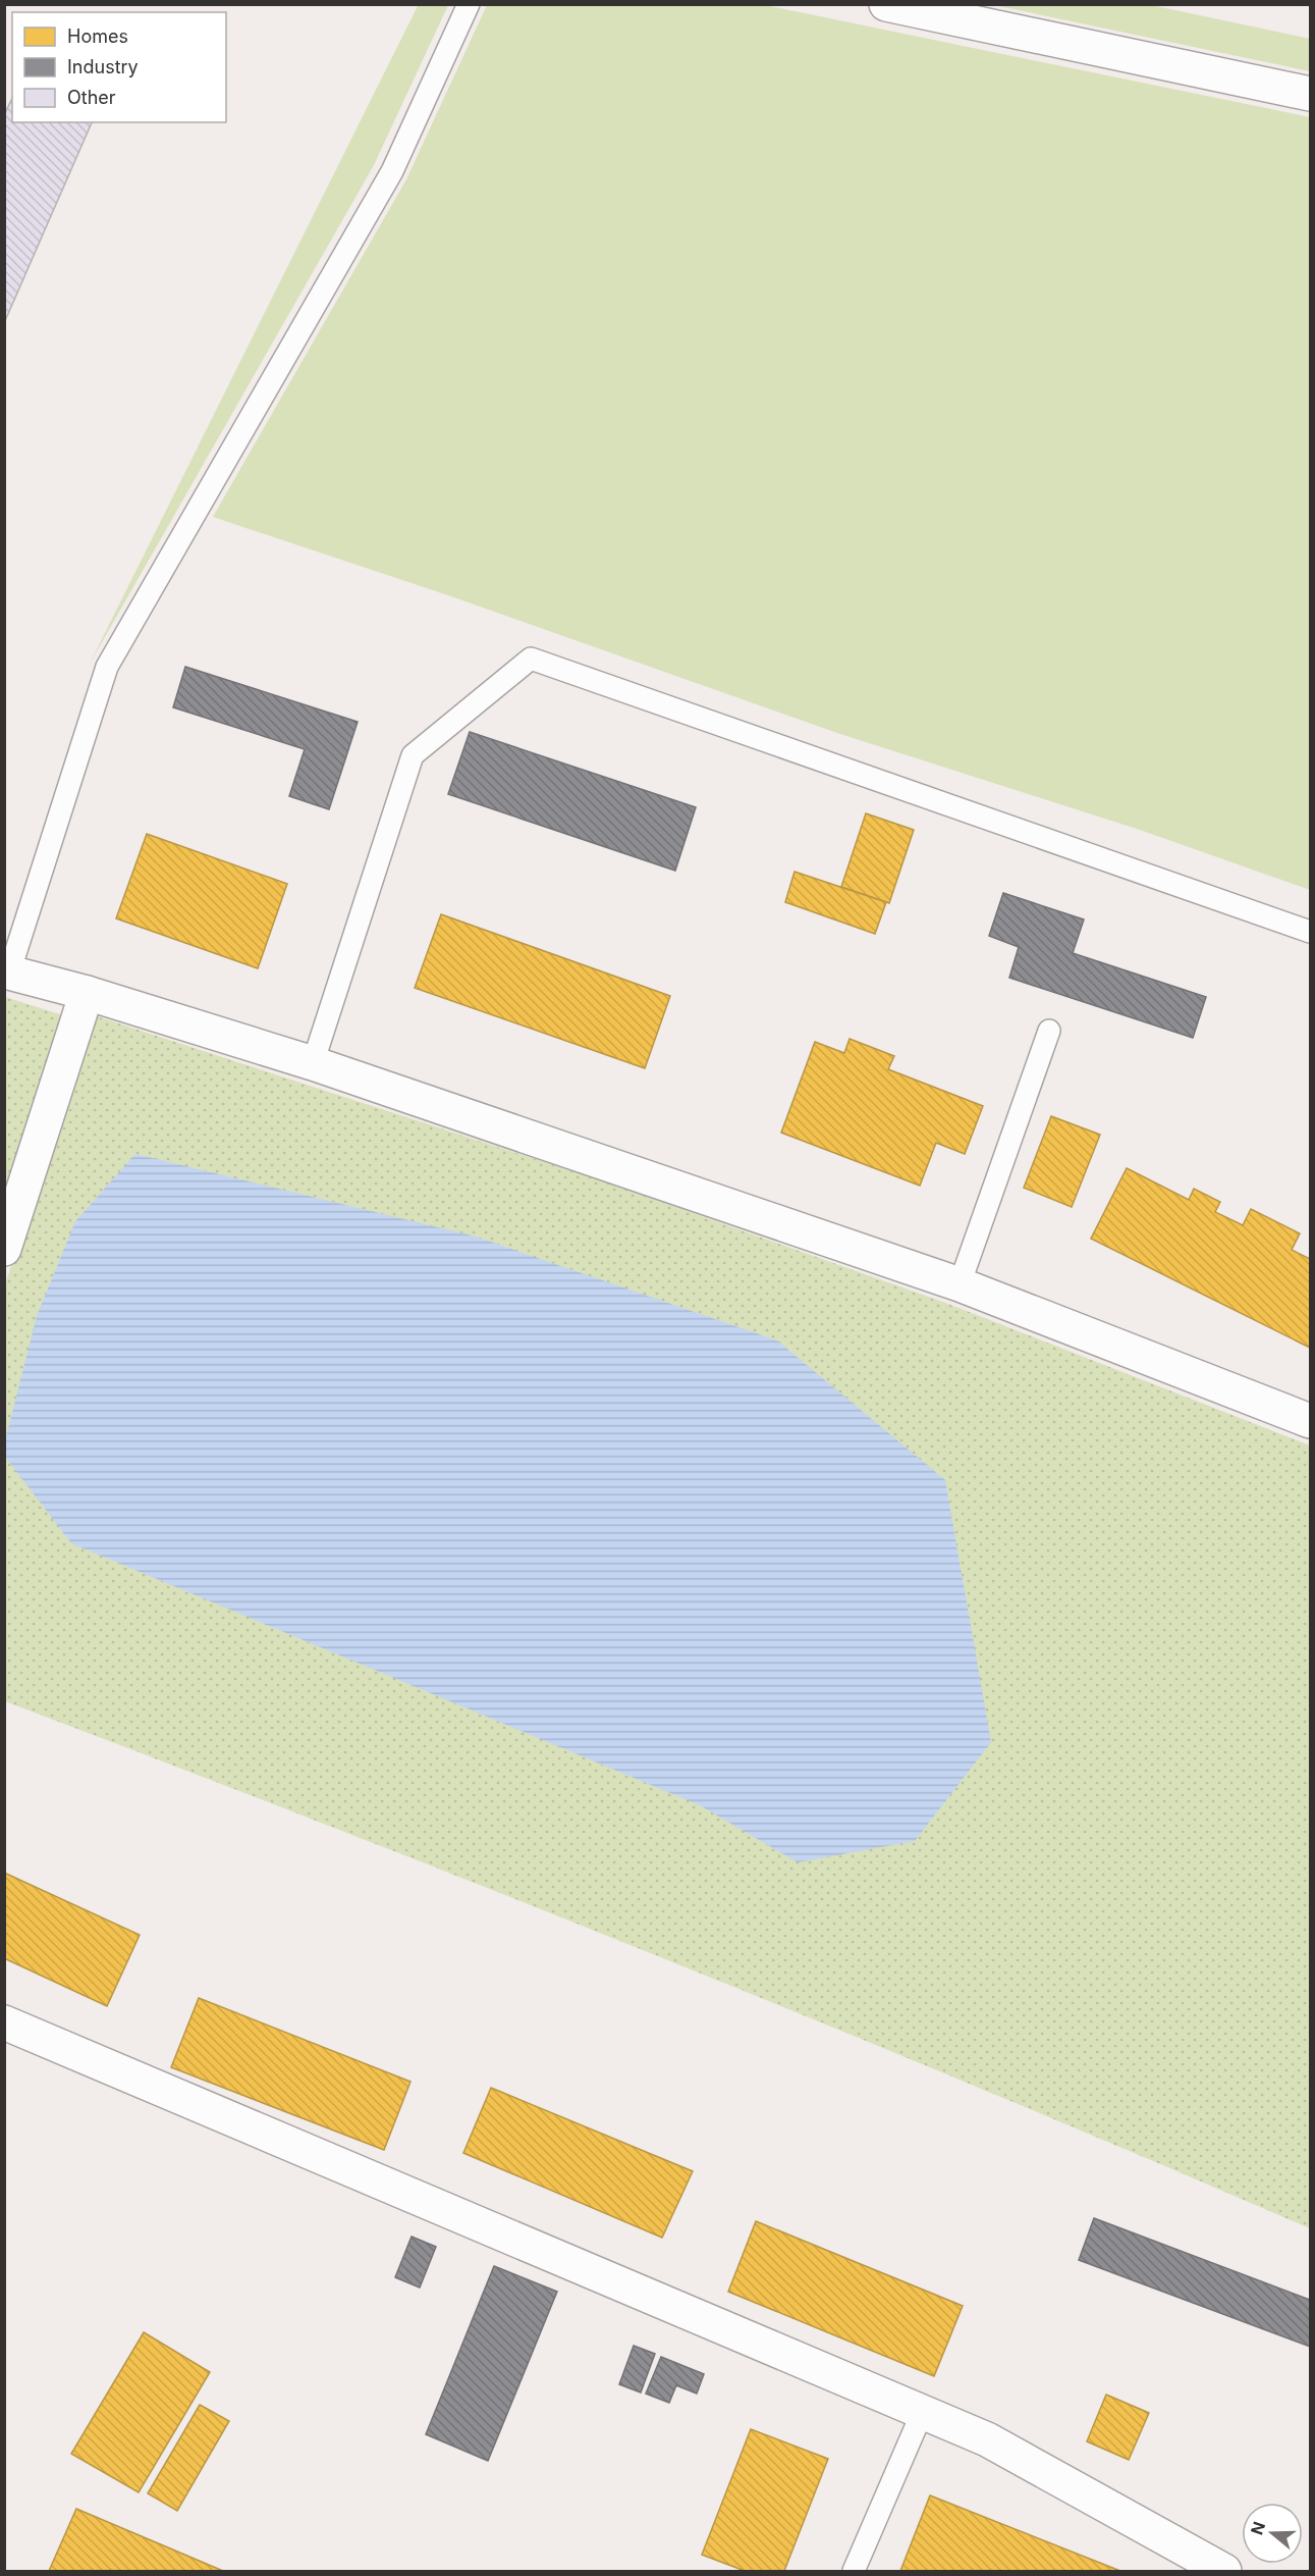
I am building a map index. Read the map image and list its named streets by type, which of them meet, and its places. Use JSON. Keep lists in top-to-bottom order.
{
  "legend": ["Homes", "Industry", "Other"],
  "north": "left"
}
